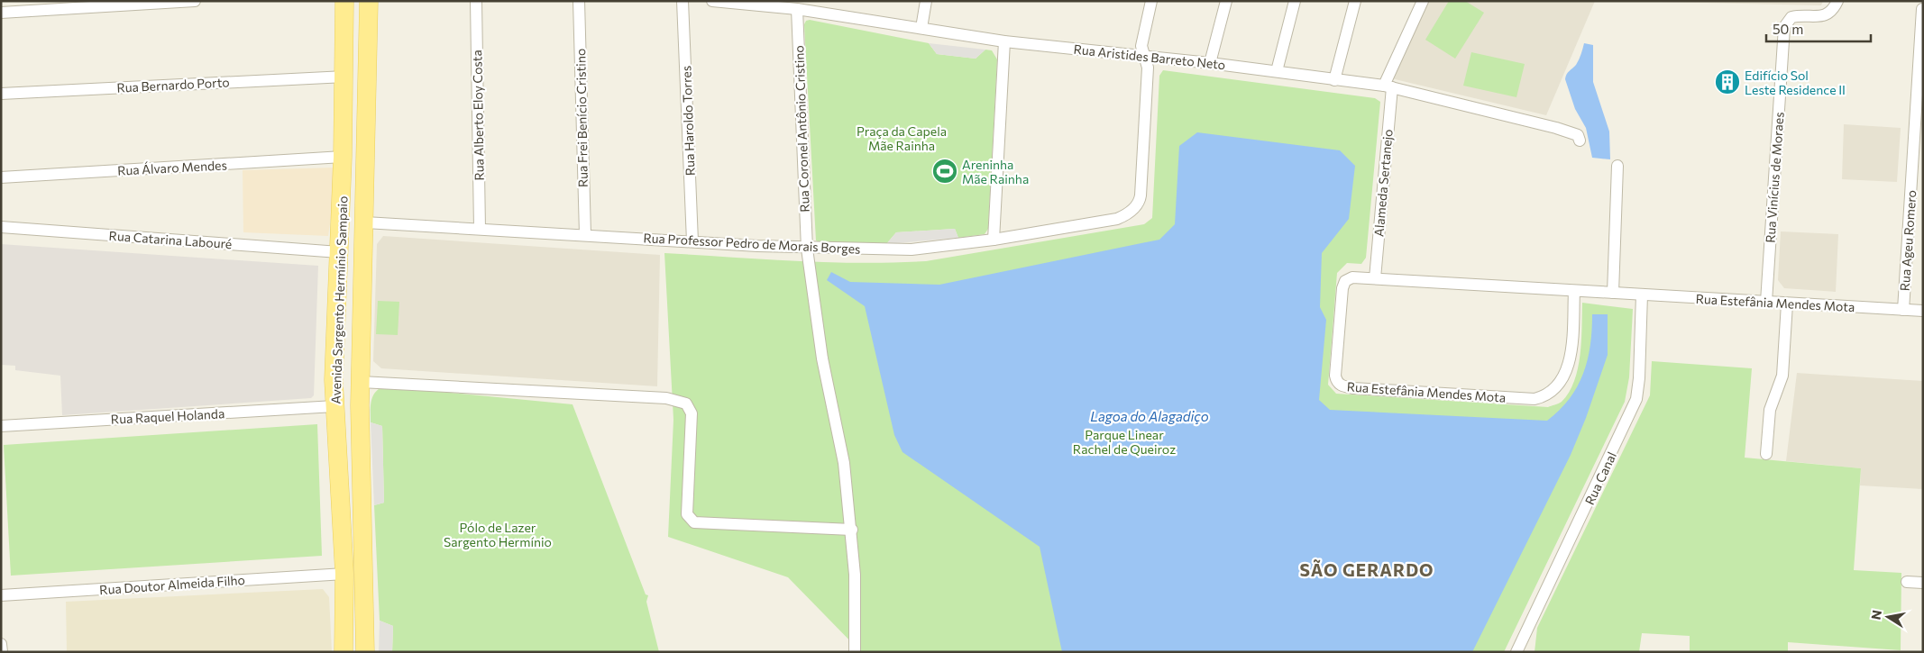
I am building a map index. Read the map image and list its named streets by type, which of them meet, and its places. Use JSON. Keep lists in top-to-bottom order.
{
  "streets": {
    "main road": ["Avenida Sargento Hermínio Sampaio"],
    "street": [
      "Rua Aristides Barreto Neto",
      "Rua Bernardo Porto",
      "Rua Alberto Eloy Costa",
      "Rua Frei Benício Cristino",
      "Rua Haroldo Torres",
      "Rua Coronel Antônio Cristino",
      "Rua Álvaro Mendes",
      "Rua Vinícius de Moraes",
      "Alameda Sertanejo",
      "Rua Catarina Labouré",
      "Rua Ageu Romero",
      "Rua Professor Pedro de Morais Borges",
      "Rua Estefânia Mendes Mota",
      "Rua Raquel Holanda",
      "Rua Canal",
      "Rua Doutor Almeida Filho"
    ]
  },
  "crossings": [
    ["Rua Aristides Barreto Neto", "Rua Coronel Antônio Cristino"],
    ["Rua Aristides Barreto Neto", "Alameda Sertanejo"],
    ["Rua Aristides Barreto Neto", "Rua Professor Pedro de Morais Borges"],
    ["Rua Bernardo Porto", "Avenida Sargento Hermínio Sampaio"],
    ["Rua Alberto Eloy Costa", "Rua Professor Pedro de Morais Borges"],
    ["Rua Frei Benício Cristino", "Rua Professor Pedro de Morais Borges"],
    ["Rua Haroldo Torres", "Rua Professor Pedro de Morais Borges"],
    ["Rua Coronel Antônio Cristino", "Rua Professor Pedro de Morais Borges"],
    ["Rua Álvaro Mendes", "Avenida Sargento Hermínio Sampaio"],
    ["Rua Vinícius de Moraes", "Rua Estefânia Mendes Mota"],
    ["Alameda Sertanejo", "Rua Estefânia Mendes Mota"],
    ["Rua Catarina Labouré", "Avenida Sargento Hermínio Sampaio"],
    ["Rua Ageu Romero", "Rua Estefânia Mendes Mota"],
    ["Rua Professor Pedro de Morais Borges", "Avenida Sargento Hermínio Sampaio"],
    ["Avenida Sargento Hermínio Sampaio", "Rua Raquel Holanda"],
    ["Avenida Sargento Hermínio Sampaio", "Rua Doutor Almeida Filho"],
    ["Rua Estefânia Mendes Mota", "Rua Canal"]
  ],
  "districts": ["SÃO GERARDO"],
  "water": ["Lagoa do Alagadiço"],
  "parks": ["Praça da Capela Mãe Rainha", "Parque Linear Rachel de Queiroz", "Pólo de Lazer Sargento Hermínio"],
  "places": {
    "building": ["Edifício Sol Leste Residence II"],
    "sports": ["Areninha Mãe Rainha"]
  },
  "scale_bar": "50 m",
  "north": "left"
}
